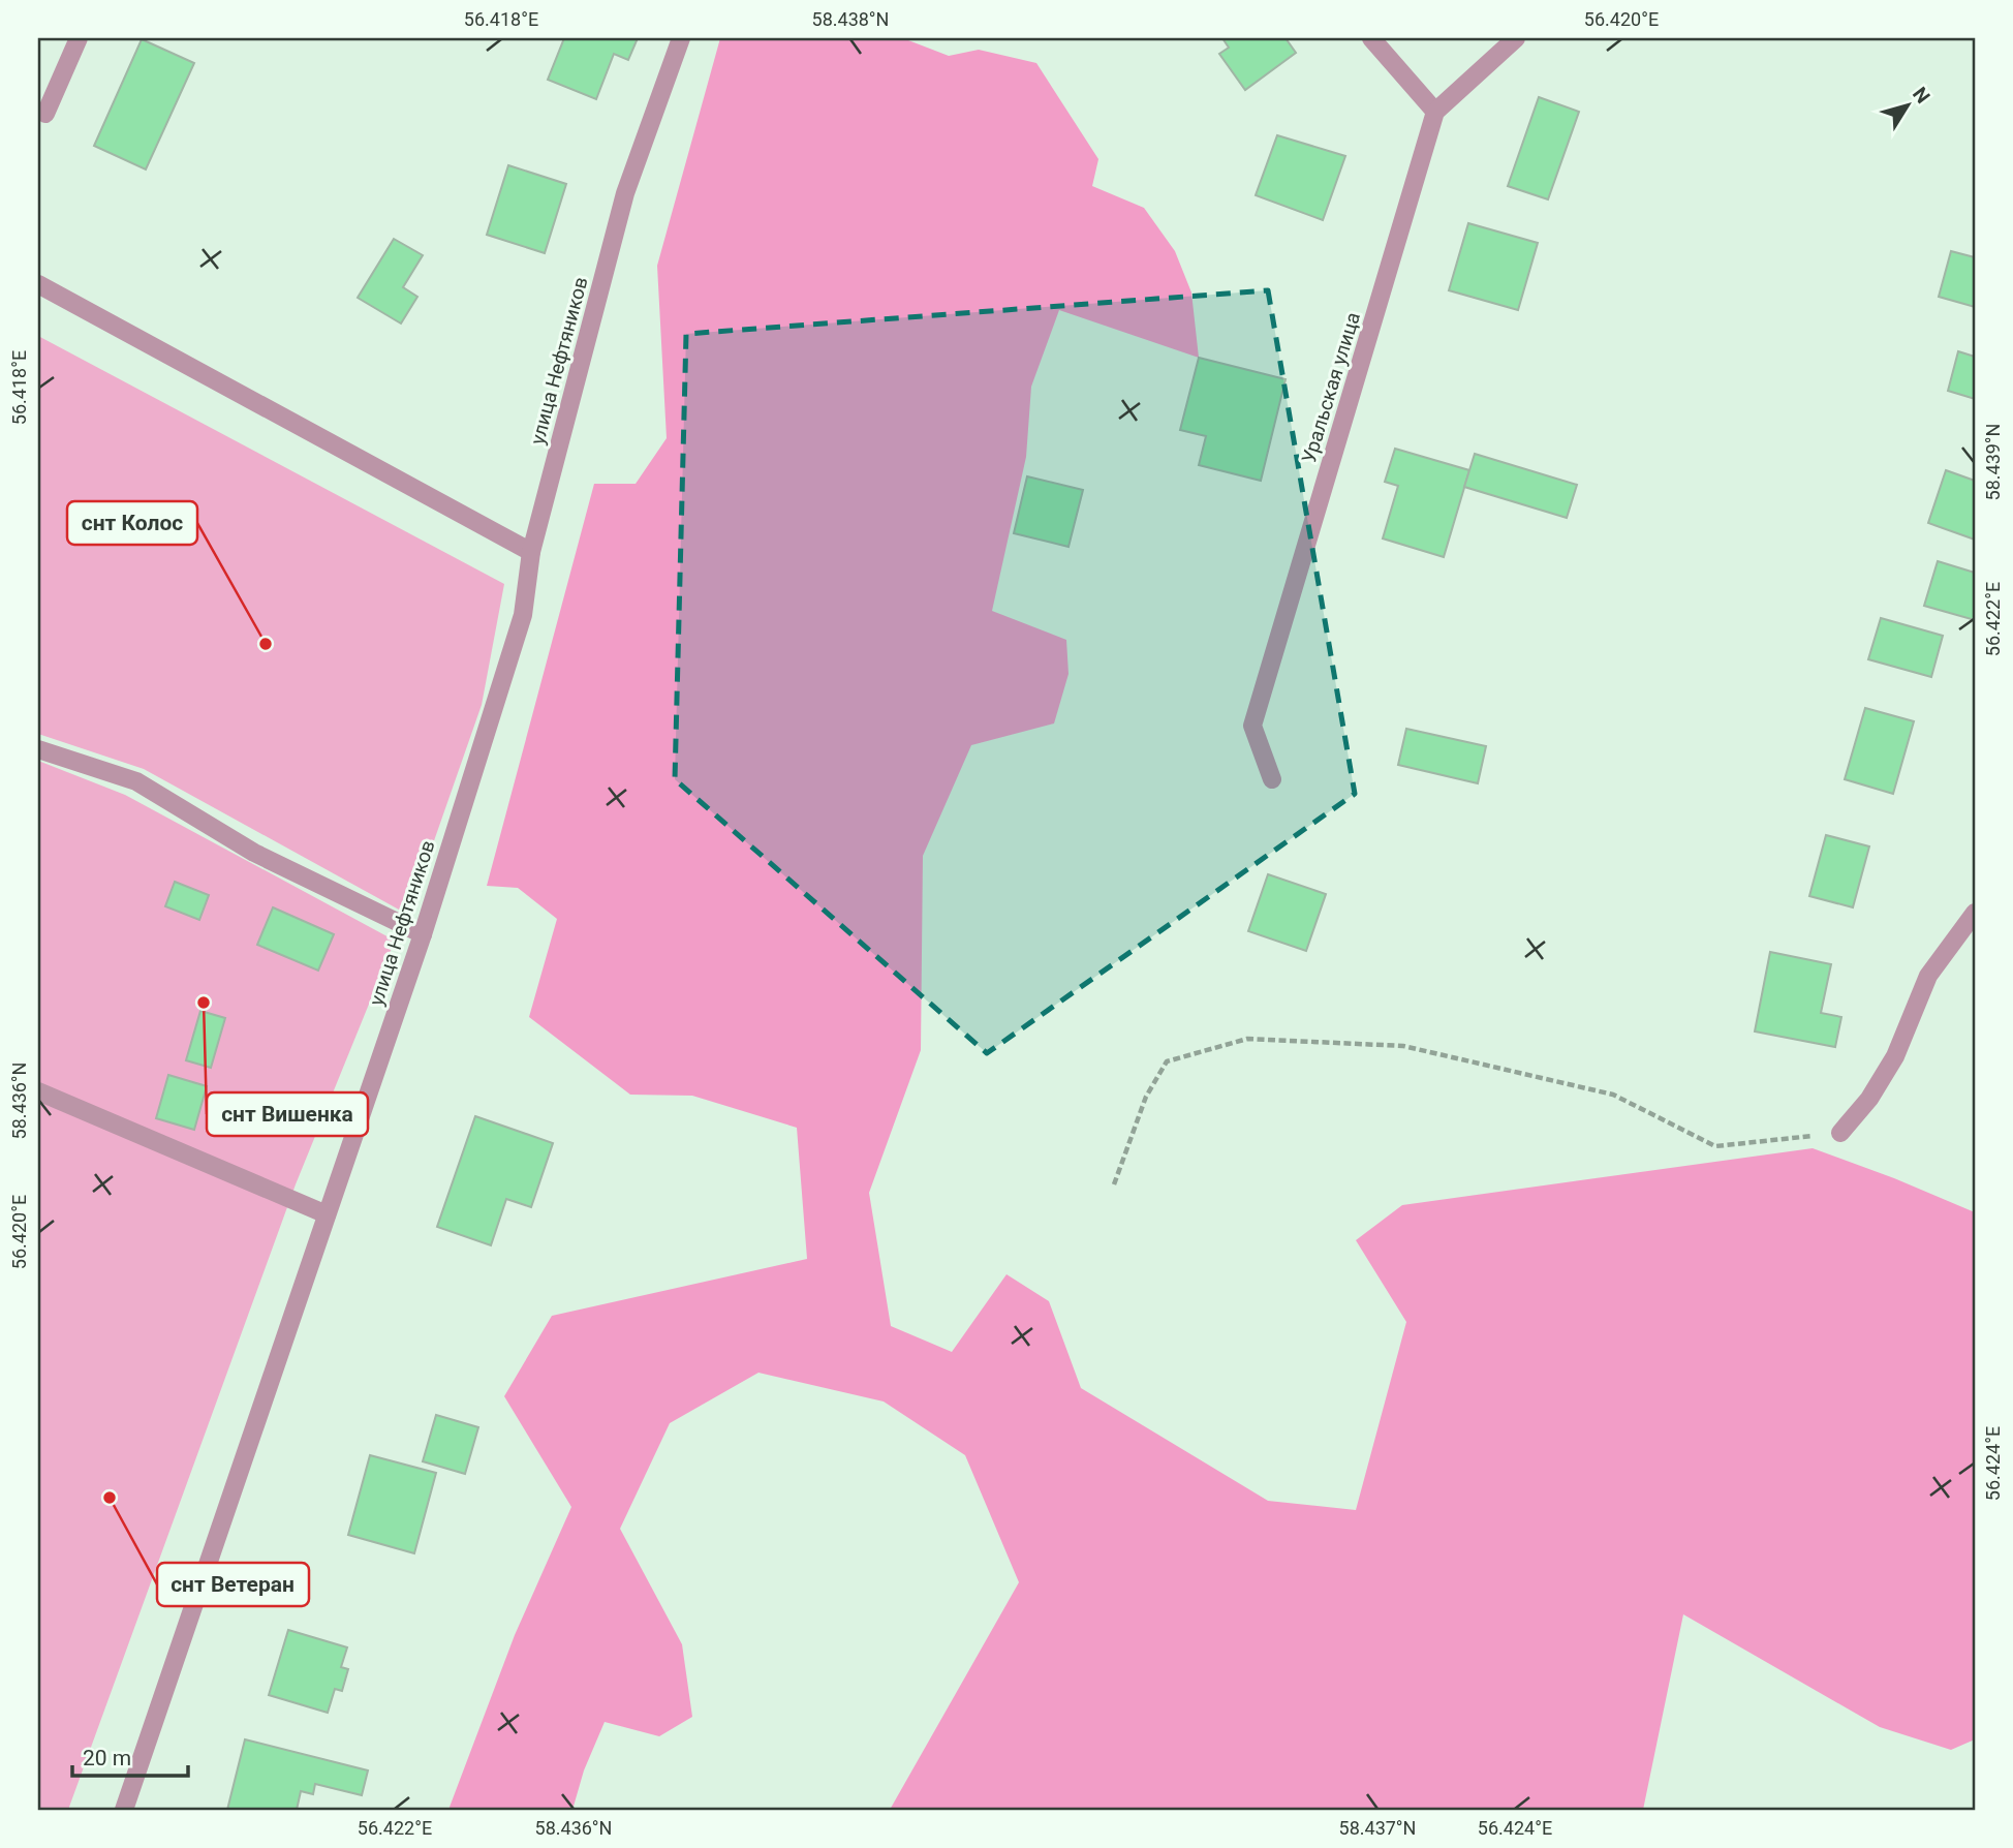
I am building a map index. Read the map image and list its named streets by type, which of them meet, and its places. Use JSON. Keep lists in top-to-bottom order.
{
  "streets": {
    "street": ["улица Нефтяников", "Уральская улица"]
  },
  "places": ["снт Колос", "снт Вишенка", "снт Ветеран"],
  "scale_bar": "20 m",
  "north": "top right",
  "coordinates": [
    "56.418°E",
    "58.438°N",
    "56.420°E",
    "58.439°N",
    "56.422°E",
    "58.436°N",
    "56.424°E",
    "58.437°N"
  ]
}
